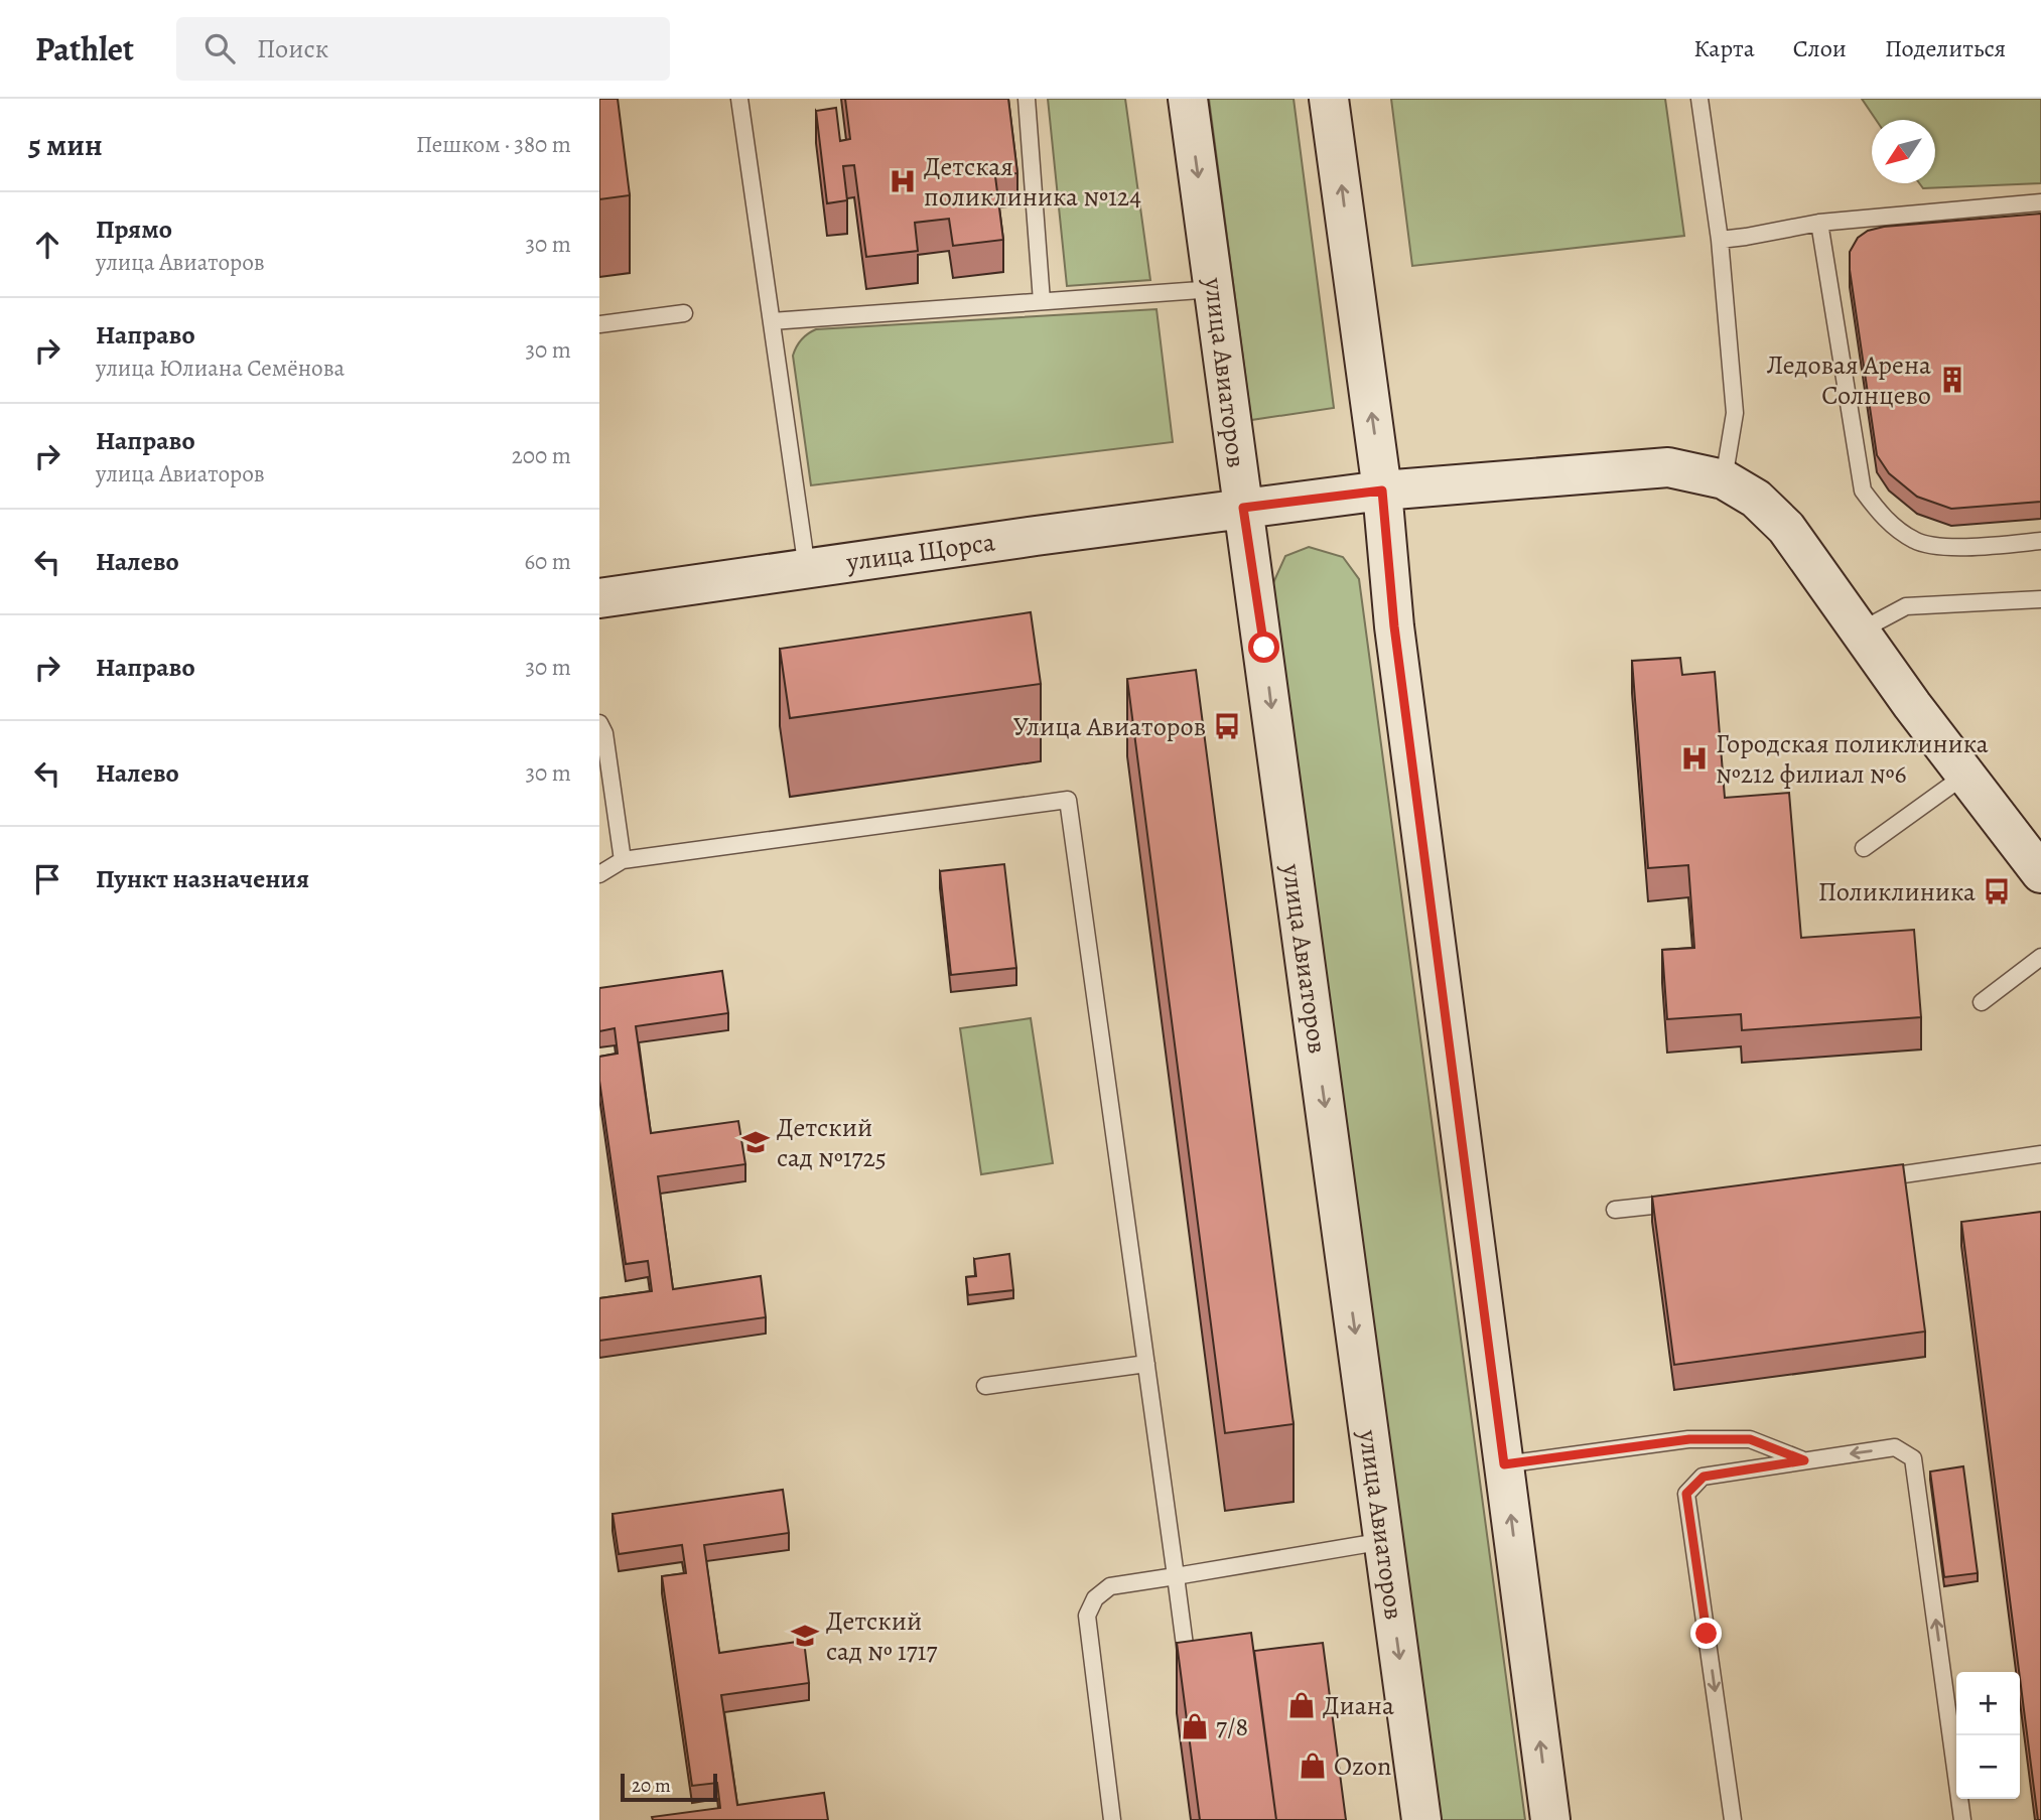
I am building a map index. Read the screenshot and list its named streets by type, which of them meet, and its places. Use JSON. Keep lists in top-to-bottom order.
{
  "streets": {
    "street": ["улица Авиаторов", "улица Щорса"]
  },
  "crossings": [
    ["улица Авиаторов", "улица Щорса"]
  ],
  "places": {
    "hospital": ["Детская поликлиника №124", "Городская поликлиника №212 филиал №6"],
    "building": ["Ледовая Арена Солнцево"],
    "bus stop": ["Улица Авиаторов", "Поликлиника"],
    "school or university": ["Детский сад №1725", "Детский сад № 1717"],
    "shop": ["Диана", "7/8", "Ozon"]
  },
  "scale_bar": "20 m",
  "north": "bottom left",
  "page": {
    "header": "Pathlet",
    "search": "Поиск",
    "nav": ["Карта", "Слои", "Поделиться"],
    "heading": ["5 мин", "Пешком · 380 m"],
    "list": [
      ["Прямо", "улица Авиаторов", "30 m"],
      ["Направо", "улица Юлиана Семёнова", "30 m"],
      ["Направо", "улица Авиаторов", "200 m"],
      ["Налево", "60 m"],
      ["Направо", "30 m"],
      ["Налево", "30 m"],
      "Пункт назначения"
    ],
    "map_buttons": ["+", "−"],
    "scale": "20 m"
  }
}
